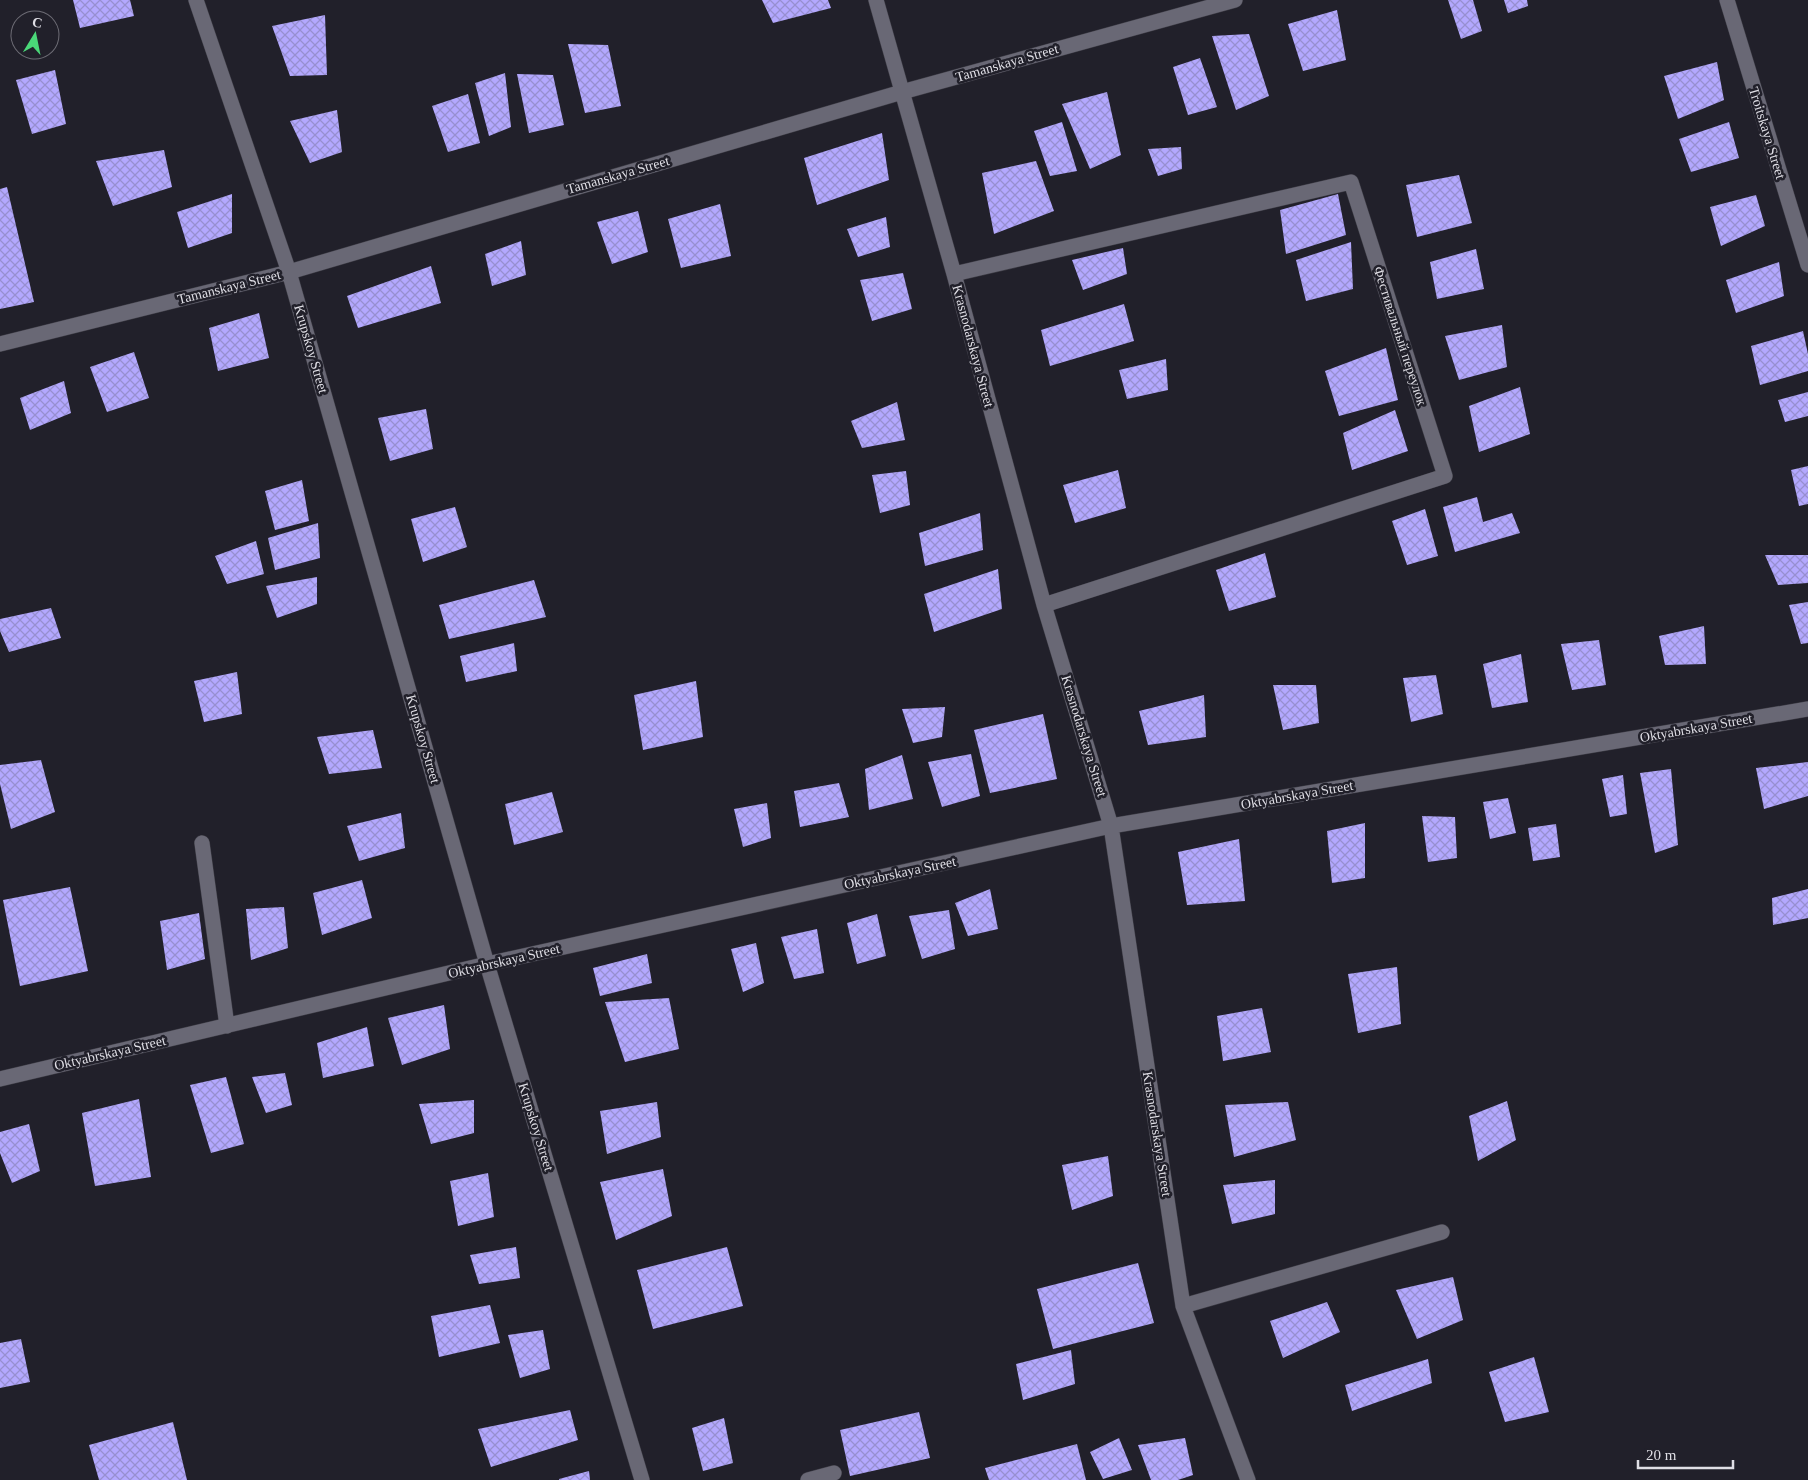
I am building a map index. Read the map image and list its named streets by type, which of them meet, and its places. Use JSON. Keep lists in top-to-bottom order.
{
  "streets": {
    "street": [
      "Tamanskaya Street",
      "Troitskaya Street",
      "Фестивальный переулок",
      "Krasnodarskaya Street",
      "Krupskoy Street",
      "Oktyabrskaya Street"
    ]
  },
  "crossings": [
    ["Tamanskaya Street", "Krasnodarskaya Street"],
    ["Tamanskaya Street", "Krupskoy Street"],
    ["Фестивальный переулок", "Krasnodarskaya Street"],
    ["Krasnodarskaya Street", "Oktyabrskaya Street"],
    ["Krupskoy Street", "Oktyabrskaya Street"]
  ],
  "scale_bar": "20 m",
  "north": "top"
}
